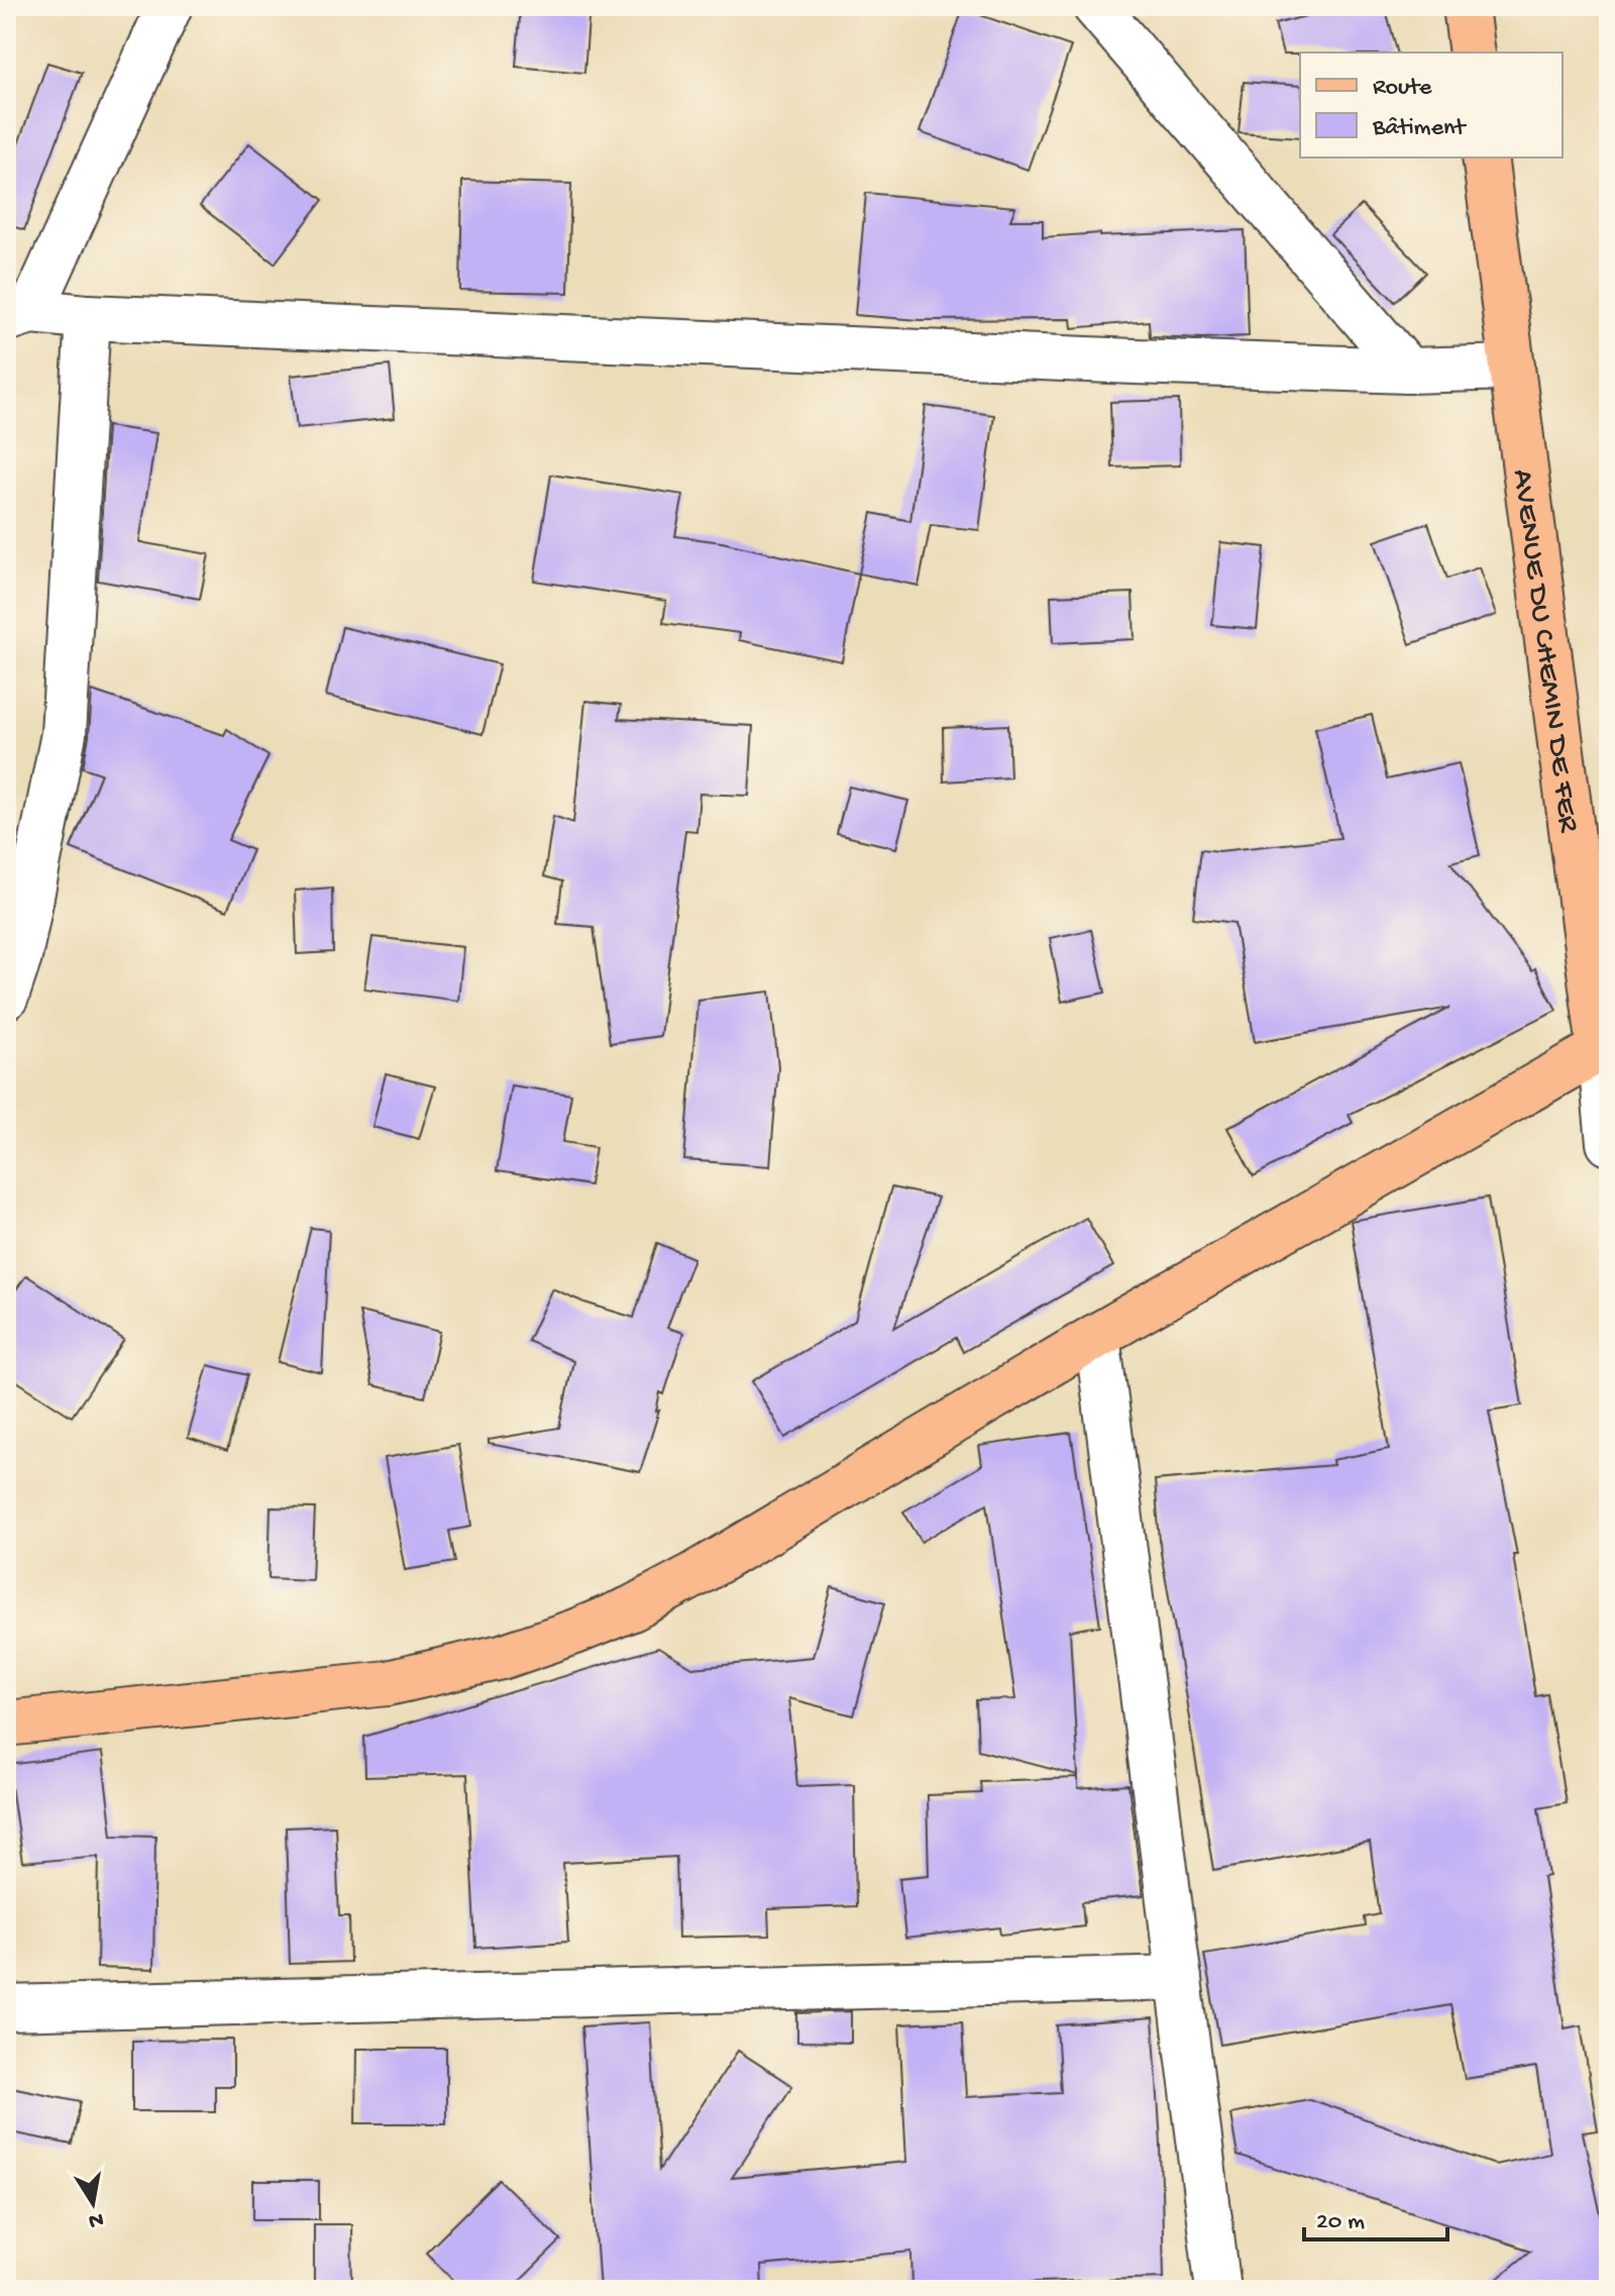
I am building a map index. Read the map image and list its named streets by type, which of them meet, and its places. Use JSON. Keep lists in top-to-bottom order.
{
  "streets": {
    "main road": ["AVENUE DU CHEMIN DE FER"]
  },
  "legend": ["Route", "Bâtiment"],
  "scale_bar": "20 m",
  "north": "bottom"
}
